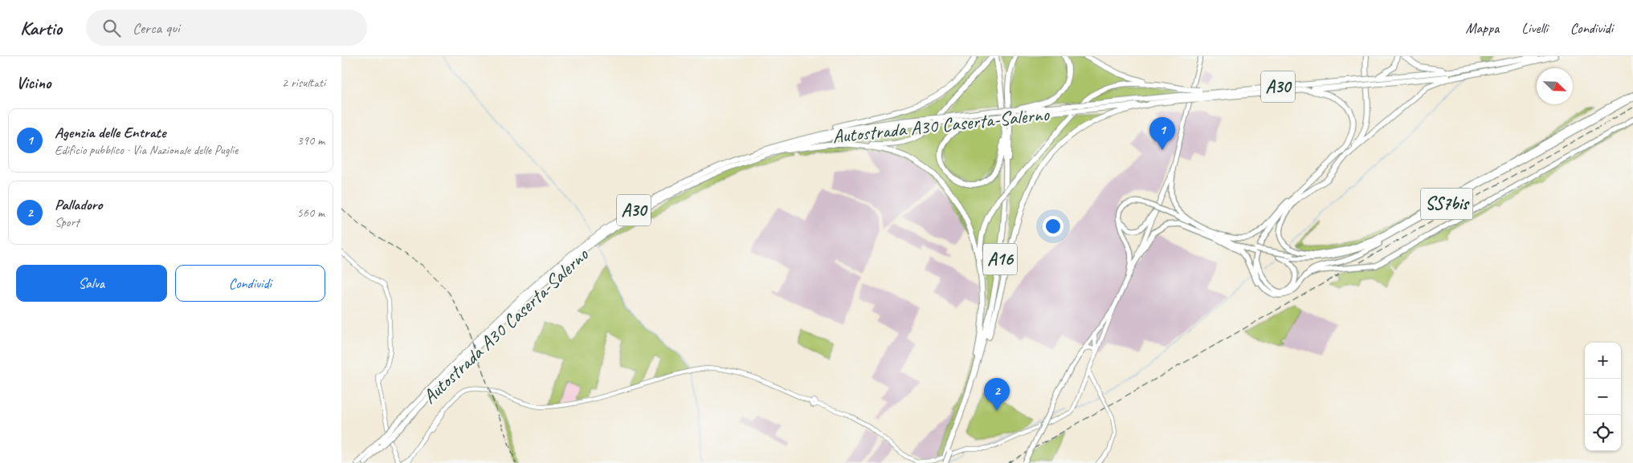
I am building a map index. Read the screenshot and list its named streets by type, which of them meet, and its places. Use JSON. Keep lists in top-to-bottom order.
{
  "streets": {
    "highway": [
      "A30",
      "Autostrada A30 Caserta-Salerno",
      "SS7bis",
      "A16"
    ]
  },
  "north": "bottom right",
  "page": {
    "header": "Kartio",
    "search": "Cerca qui",
    "nav": ["Mappa", "Livelli", "Condividi"],
    "heading": ["Vicino", "2 risultati"],
    "list": [
      {
        "mark": "1",
        "name": "Agenzia delle Entrate",
        "note": "Edificio pubblico · Via Nazionale delle Puglie",
        "value": "390 m"
      },
      {
        "mark": "2",
        "name": "Palladoro",
        "note": "Sport",
        "value": "560 m"
      }
    ],
    "pins": ["1", "2"],
    "buttons": ["Salva", "Condividi"],
    "map_buttons": ["+", "−"]
  }
}
